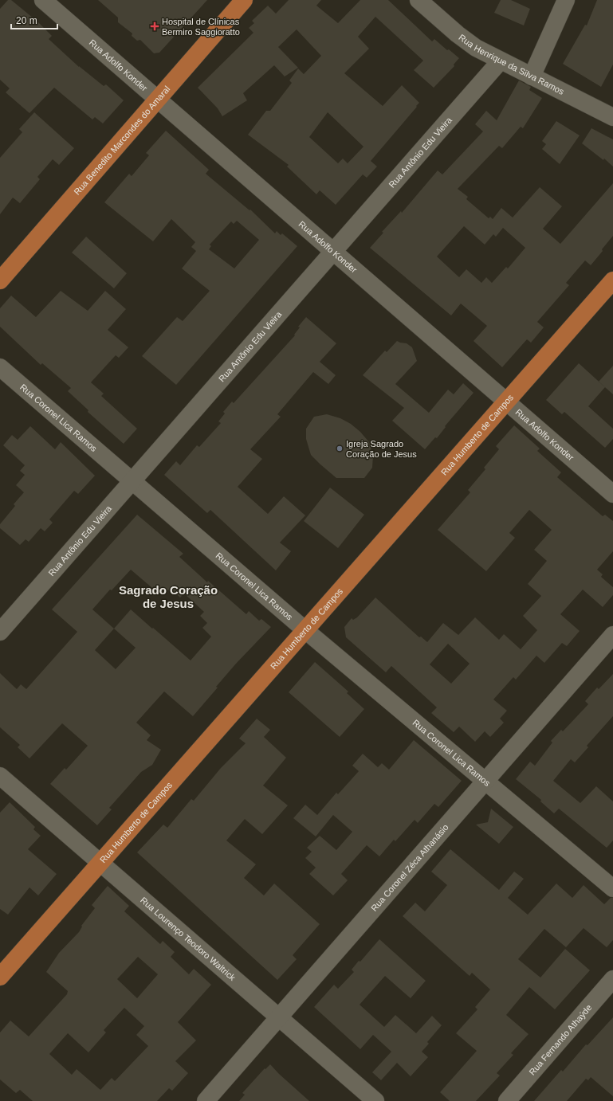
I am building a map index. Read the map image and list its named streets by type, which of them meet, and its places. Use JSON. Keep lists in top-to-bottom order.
{
  "streets": {
    "main road": ["Rua Benedito Marcondes do Amaral", "Rua Humberto de Campos"],
    "street": [
      "Rua Henrique da Silva Ramos",
      "Rua Adolfo Konder",
      "Rua Antônio Edu Vieira",
      "Rua Coronel Lica Ramos",
      "Rua Coronel Zéca Athanásio",
      "Rua Lourenço Teodoro Waltrick",
      "Rua Fernando Athaýde"
    ]
  },
  "crossings": [
    ["Rua Henrique da Silva Ramos", "Rua Antônio Edu Vieira"],
    ["Rua Adolfo Konder", "Rua Benedito Marcondes do Amaral"],
    ["Rua Adolfo Konder", "Rua Antônio Edu Vieira"],
    ["Rua Adolfo Konder", "Rua Humberto de Campos"],
    ["Rua Antônio Edu Vieira", "Rua Coronel Lica Ramos"],
    ["Rua Coronel Lica Ramos", "Rua Humberto de Campos"],
    ["Rua Coronel Lica Ramos", "Rua Coronel Zéca Athanásio"],
    ["Rua Humberto de Campos", "Rua Lourenço Teodoro Waltrick"],
    ["Rua Coronel Zéca Athanásio", "Rua Lourenço Teodoro Waltrick"]
  ],
  "districts": ["Sagrado Coração de Jesus"],
  "places": {
    "health": ["Hospital de Clínicas Bermiro Saggioratto"],
    "other": ["Igreja Sagrado Coração de Jesus"]
  },
  "scale_bar": "20 m"
}
